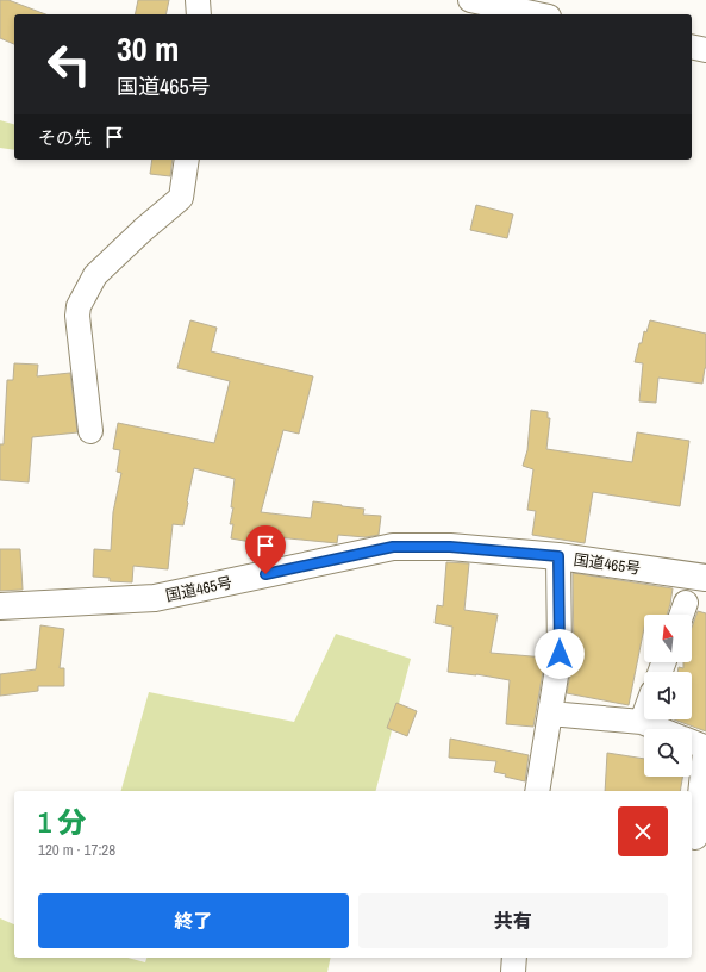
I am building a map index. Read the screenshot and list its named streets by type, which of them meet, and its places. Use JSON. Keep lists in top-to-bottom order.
{
  "streets": {
    "highway": ["国道465号"]
  },
  "north": "top",
  "page": {
    "turn": ["30 m", "国道465号"],
    "then": "その先",
    "heading": ["1 分", "120 m · 17:28"],
    "buttons": ["終了", "共有"]
  }
}
